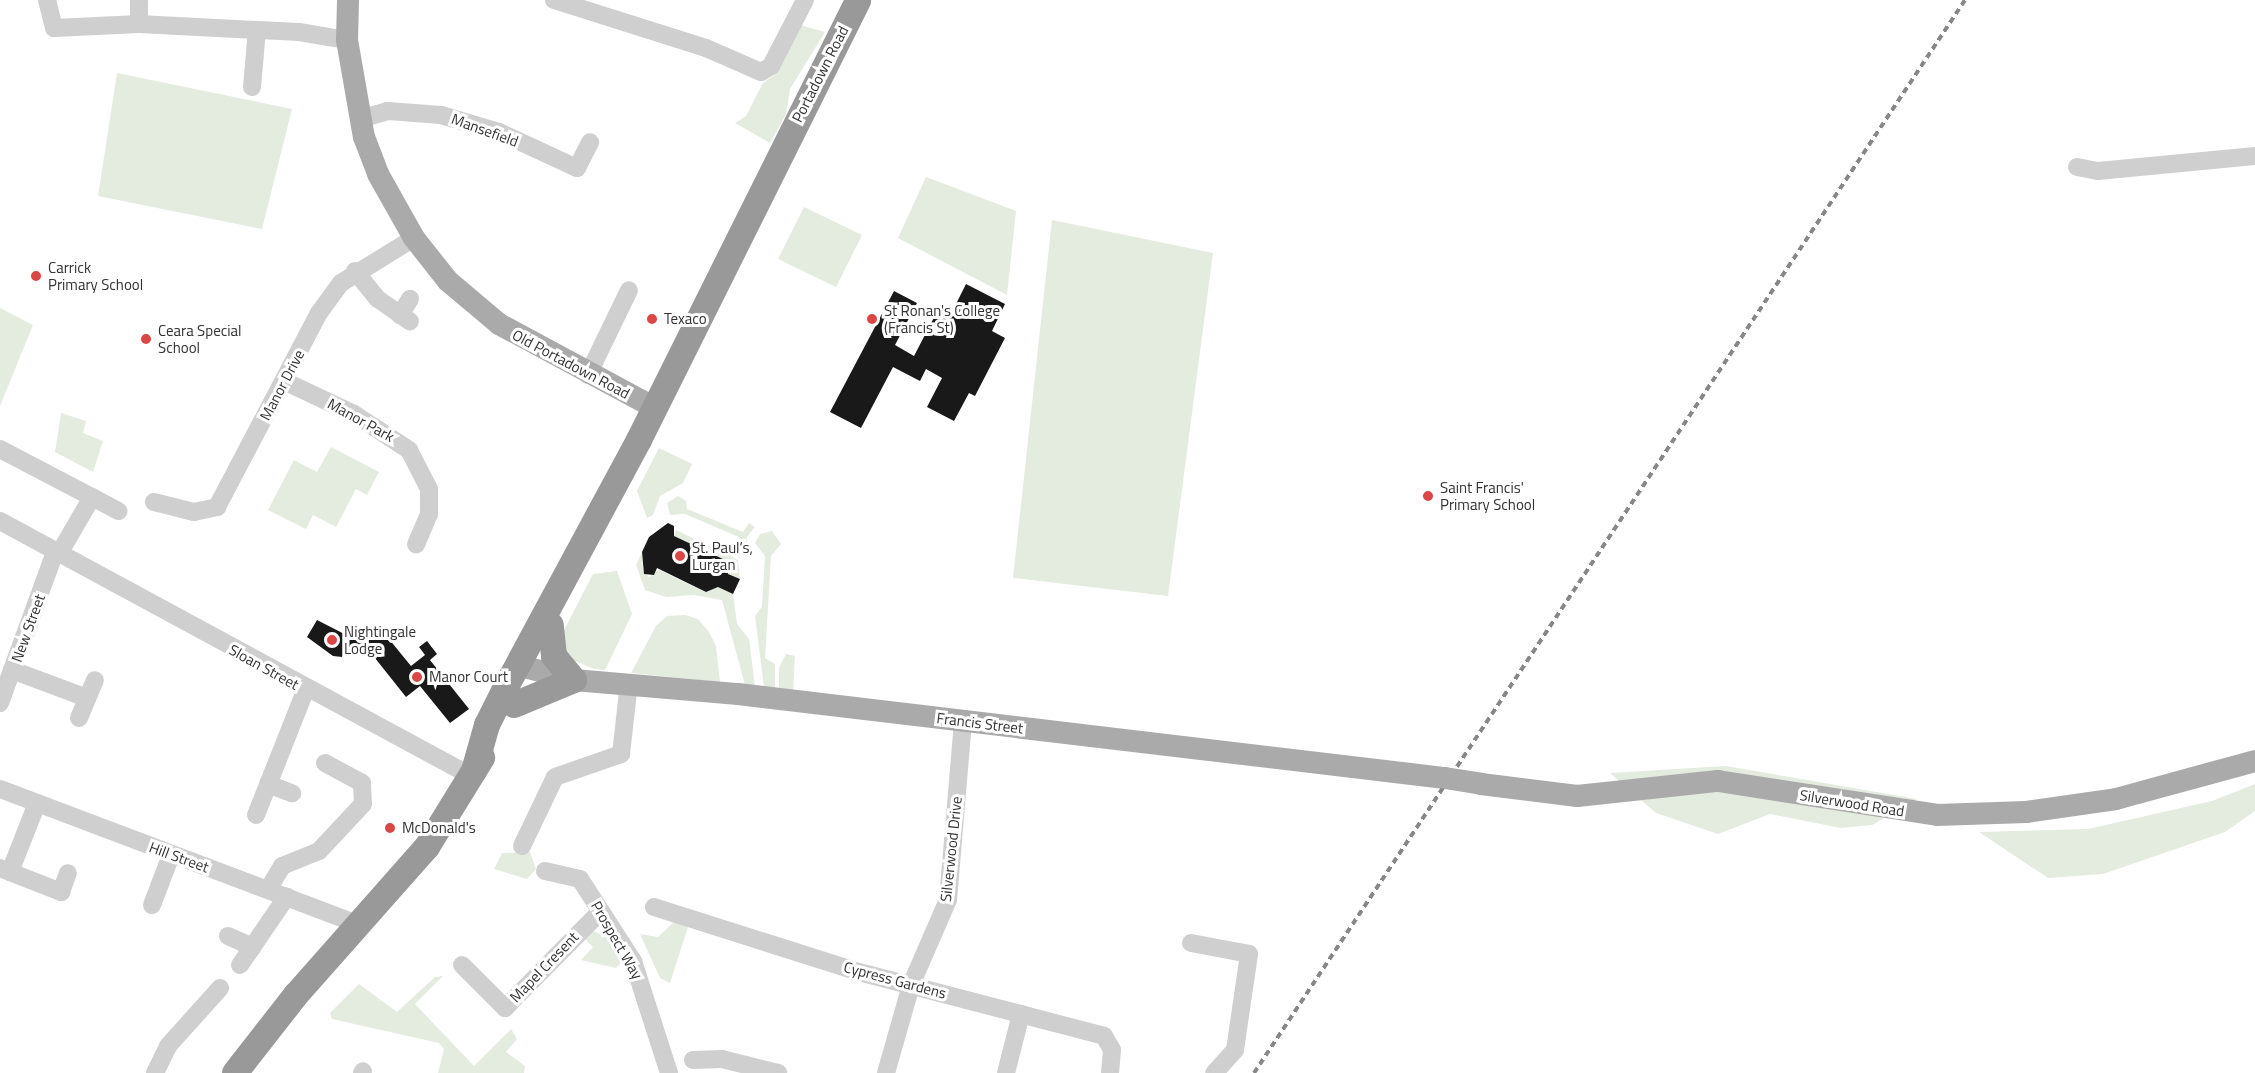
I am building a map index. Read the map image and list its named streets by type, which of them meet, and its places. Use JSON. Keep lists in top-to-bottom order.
{
  "streets": {
    "highway": ["Portadown Road"],
    "main road": ["Old Portadown Road", "Francis Street", "Silverwood Road"],
    "street": [
      "Mansefield",
      "Manor Drive",
      "Manor Park",
      "New Street",
      "Sloan Street",
      "Silverwood Drive",
      "Hill Street",
      "Prospect Way",
      "Mapel Cresent",
      "Cypress Gardens"
    ]
  },
  "crossings": [
    ["Portadown Road", "Old Portadown Road"],
    ["Mansefield", "Old Portadown Road"],
    ["Old Portadown Road", "Manor Drive"],
    ["Manor Drive", "Manor Park"],
    ["New Street", "Sloan Street"],
    ["Francis Street", "Silverwood Road"],
    ["Francis Street", "Silverwood Drive"],
    ["Silverwood Drive", "Cypress Gardens"],
    ["Prospect Way", "Mapel Cresent"]
  ],
  "places": [
    "Carrick Primary School",
    "Texaco",
    "St Ronan's College (Francis St)",
    "Ceara Special School",
    "Saint Francis' Primary School",
    "St. Paul’s, Lurgan",
    "Nightingale Lodge",
    "Manor Court",
    "McDonald's"
  ]
}
